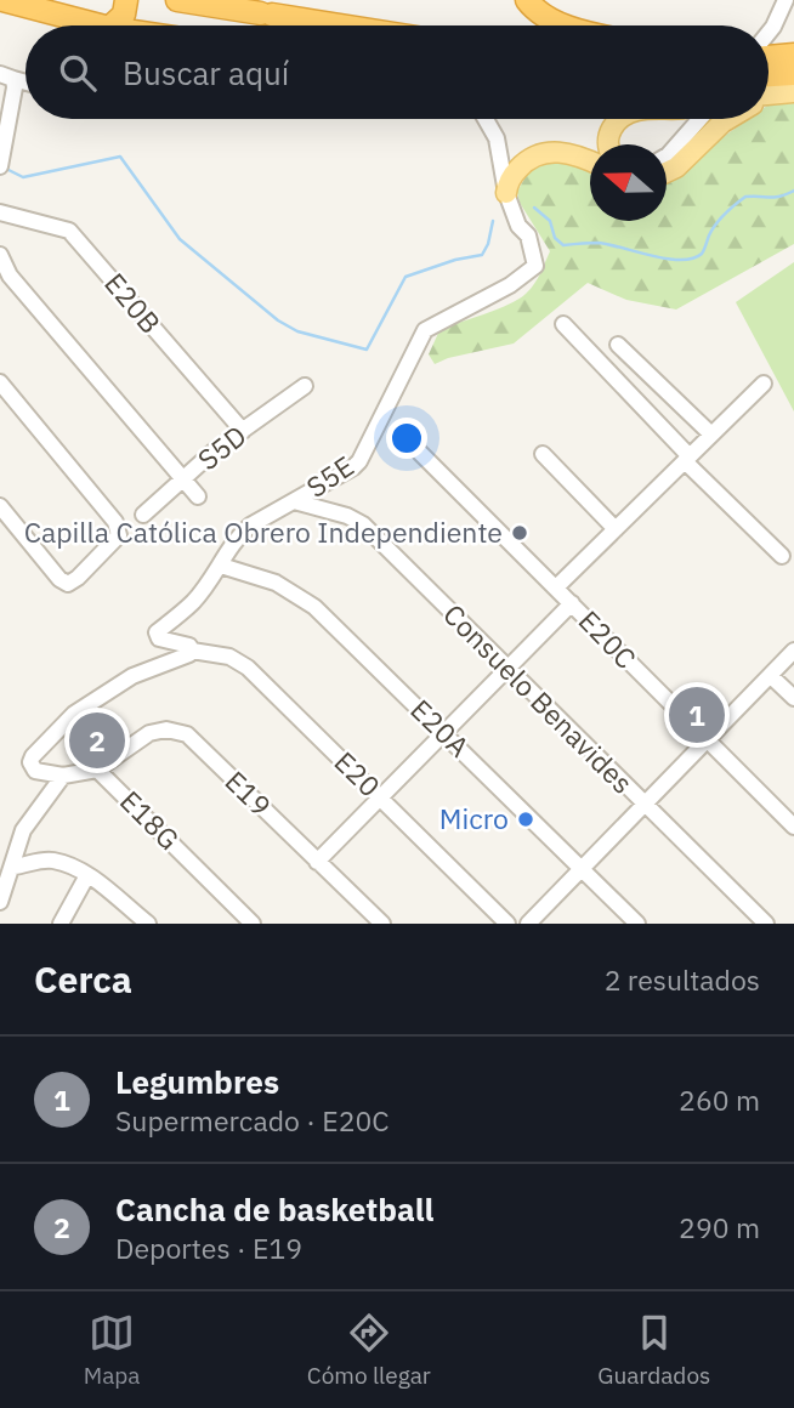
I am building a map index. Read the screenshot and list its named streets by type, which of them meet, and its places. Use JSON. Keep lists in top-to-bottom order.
{
  "streets": {
    "street": [
      "E20B",
      "S5D",
      "S5E",
      "E20C",
      "Consuelo Benavides",
      "E20A",
      "E20",
      "E19",
      "E18G"
    ]
  },
  "crossings": [
    ["E20B", "S5D"],
    ["S5E", "Consuelo Benavides"],
    ["S5E", "E20A"],
    ["S5E", "E20"],
    ["E19", "E18G"]
  ],
  "places": ["Capilla Católica Obrero Independiente", "Micro"],
  "north": "left",
  "page": {
    "search": "Buscar aquí",
    "pins": ["1", "2"],
    "heading": ["Cerca", "2 resultados"],
    "list": [
      {
        "mark": "1",
        "name": "Legumbres",
        "note": "Supermercado · E20C",
        "value": "260 m"
      },
      {
        "mark": "2",
        "name": "Cancha de basketball",
        "note": "Deportes · E19",
        "value": "290 m"
      }
    ],
    "nav": ["Mapa", "Cómo llegar", "Guardados"]
  }
}
